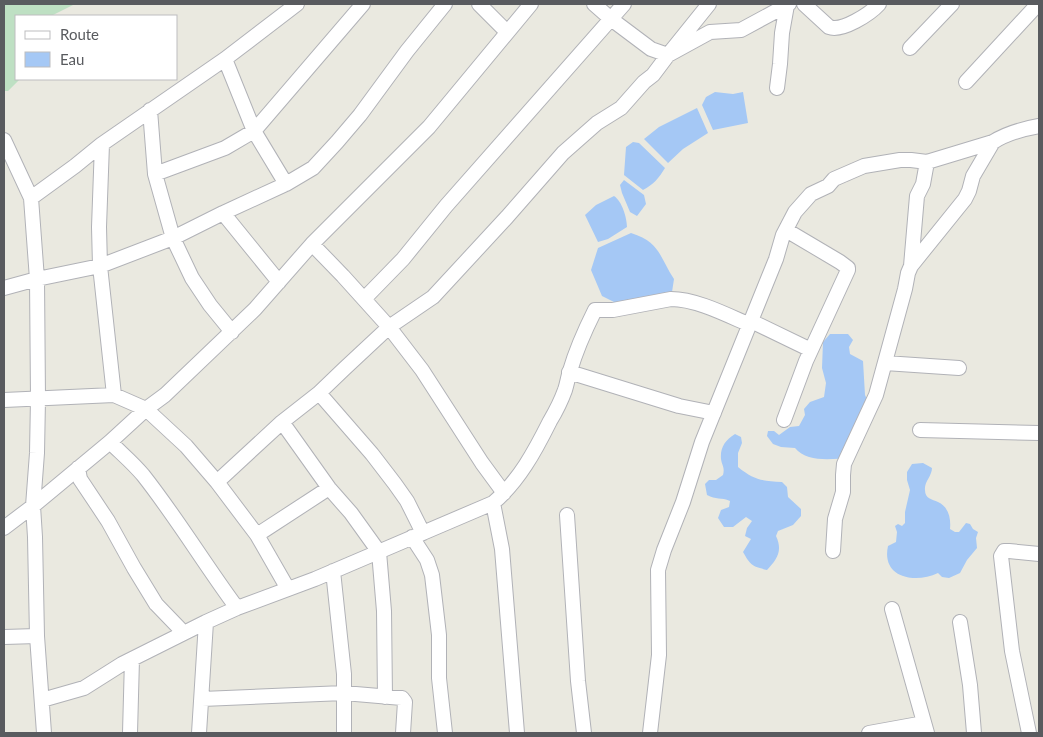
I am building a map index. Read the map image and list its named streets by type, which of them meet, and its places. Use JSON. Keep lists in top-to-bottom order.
{
  "legend": ["Route", "Eau"]
}
